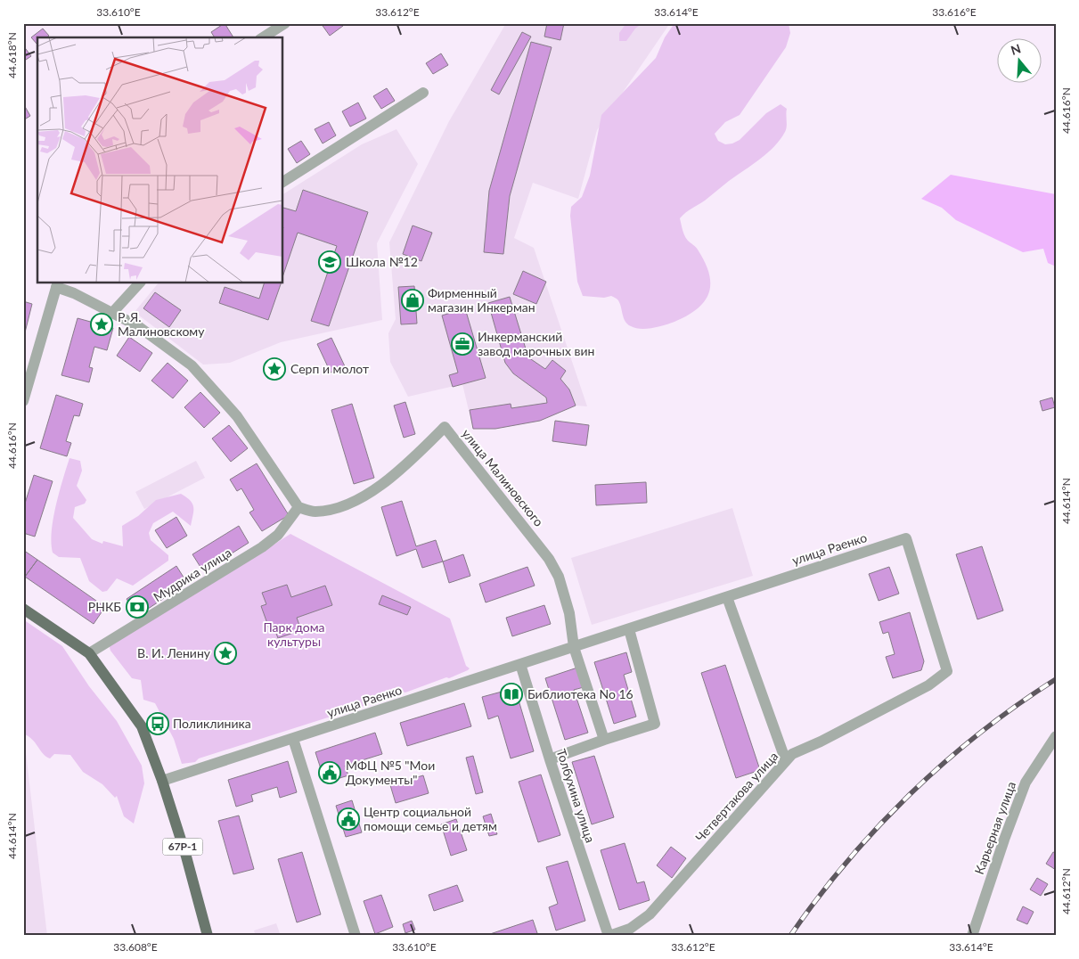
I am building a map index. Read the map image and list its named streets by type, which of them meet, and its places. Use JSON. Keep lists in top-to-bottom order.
{
  "streets": {
    "main road": ["67Р-1"],
    "street": [
      "улица Малиновского",
      "улица Раенко",
      "Мудрика улица",
      "Толбухина улица",
      "Четвертакова улица",
      "Карьерная улица"
    ]
  },
  "crossings": [
    ["улица Малиновского", "улица Раенко"],
    ["улица Малиновского", "Мудрика улица"],
    ["улица Раенко", "Толбухина улица"],
    ["улица Раенко", "Четвертакова улица"],
    ["улица Раенко", "67Р-1"],
    ["Мудрика улица", "67Р-1"],
    ["Толбухина улица", "Четвертакова улица"]
  ],
  "parks": ["Парк дома культуры"],
  "places": {
    "school or university": ["Школа №12"],
    "shop": ["Фирменный магазин Инкерман"],
    "place": ["Р. Я. Малиновскому", "Серп и молот", "В. И. Ленину"],
    "office": ["Инкерманский завод марочных вин"],
    "bank": ["РНКБ"],
    "library": ["Библиотека No 16"],
    "bus stop": ["Поликлиника"],
    "public building": ["МФЦ №5 \"Мои Документы\"", "Центр социальной помощи семье и детям"]
  },
  "north": "top",
  "coordinates": [
    "33.610°E",
    "33.612°E",
    "33.614°E",
    "33.616°E",
    "44.618°N",
    "44.616°N",
    "44.614°N",
    "44.612°N",
    "33.608°E"
  ]
}
